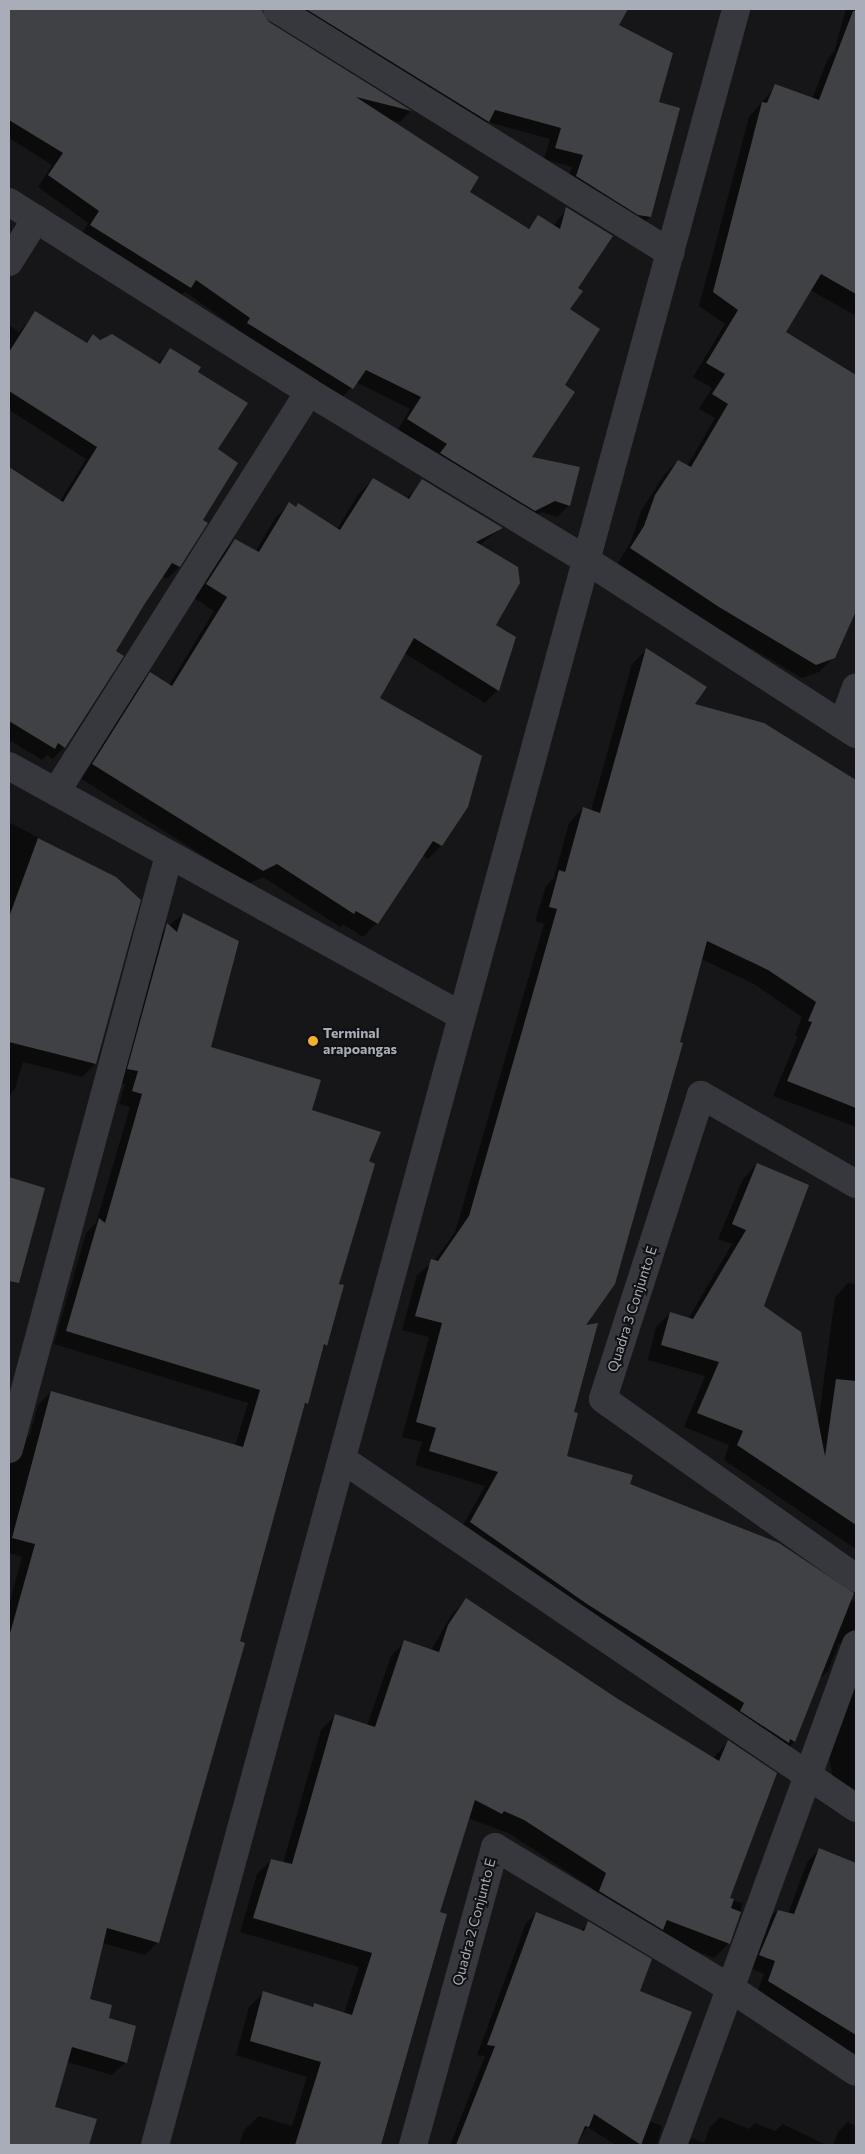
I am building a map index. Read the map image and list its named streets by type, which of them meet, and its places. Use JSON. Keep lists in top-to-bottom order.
{
  "streets": {
    "street": ["Quadra 3 Conjunto E", "Quadra 2 Conjunto E"]
  },
  "places": ["Terminal arapoangas"]
}
